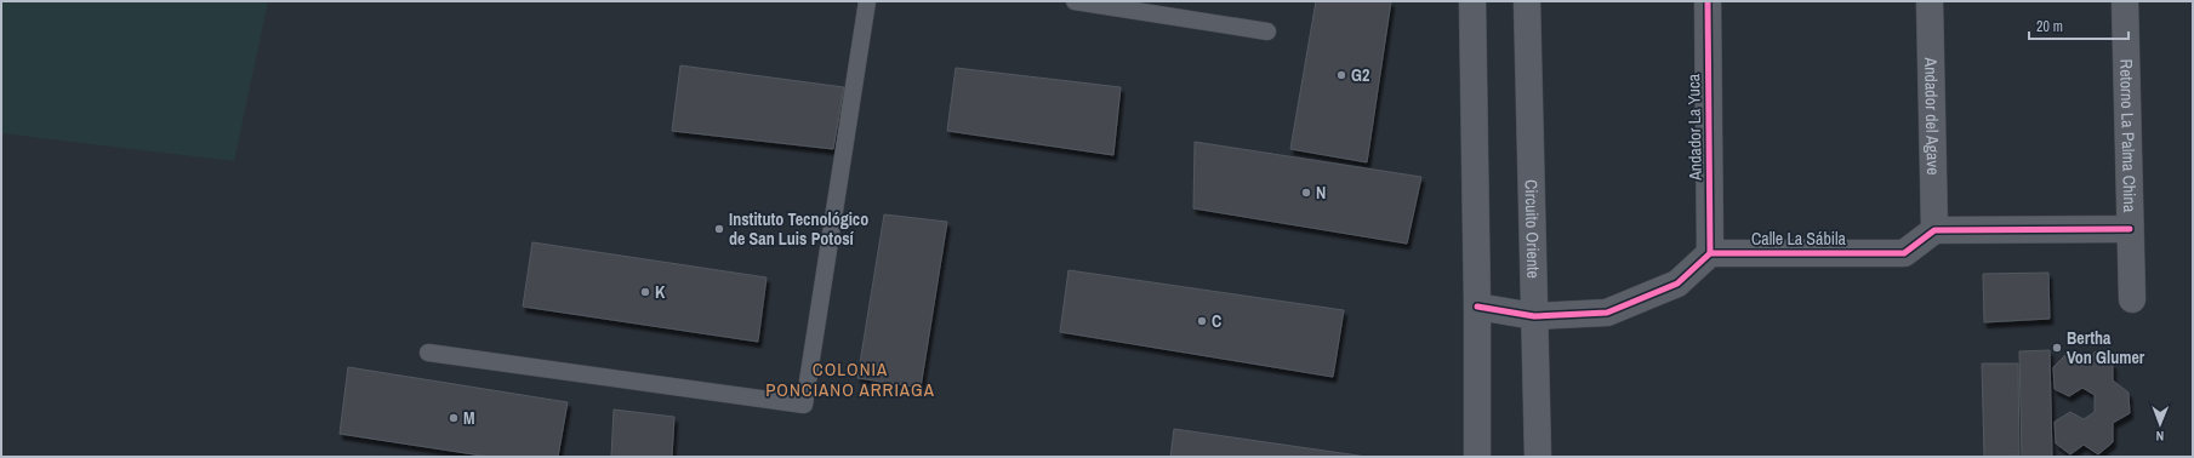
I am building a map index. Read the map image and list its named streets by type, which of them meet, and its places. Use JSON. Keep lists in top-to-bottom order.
{
  "streets": {
    "street": [
      "Andador del Agave",
      "Andador La Yuca",
      "Retorno La Palma China",
      "Circuito Oriente",
      "Calle La Sábila"
    ]
  },
  "crossings": [
    ["Andador del Agave", "Calle La Sábila"],
    ["Andador La Yuca", "Calle La Sábila"]
  ],
  "districts": ["COLONIA PONCIANO ARRIAGA"],
  "places": [
    "G2",
    "N",
    "Instituto Tecnológico de San Luis Potosí",
    "K",
    "C",
    "Bertha Von Glumer",
    "M"
  ],
  "scale_bar": "20 m",
  "north": "bottom"
}
